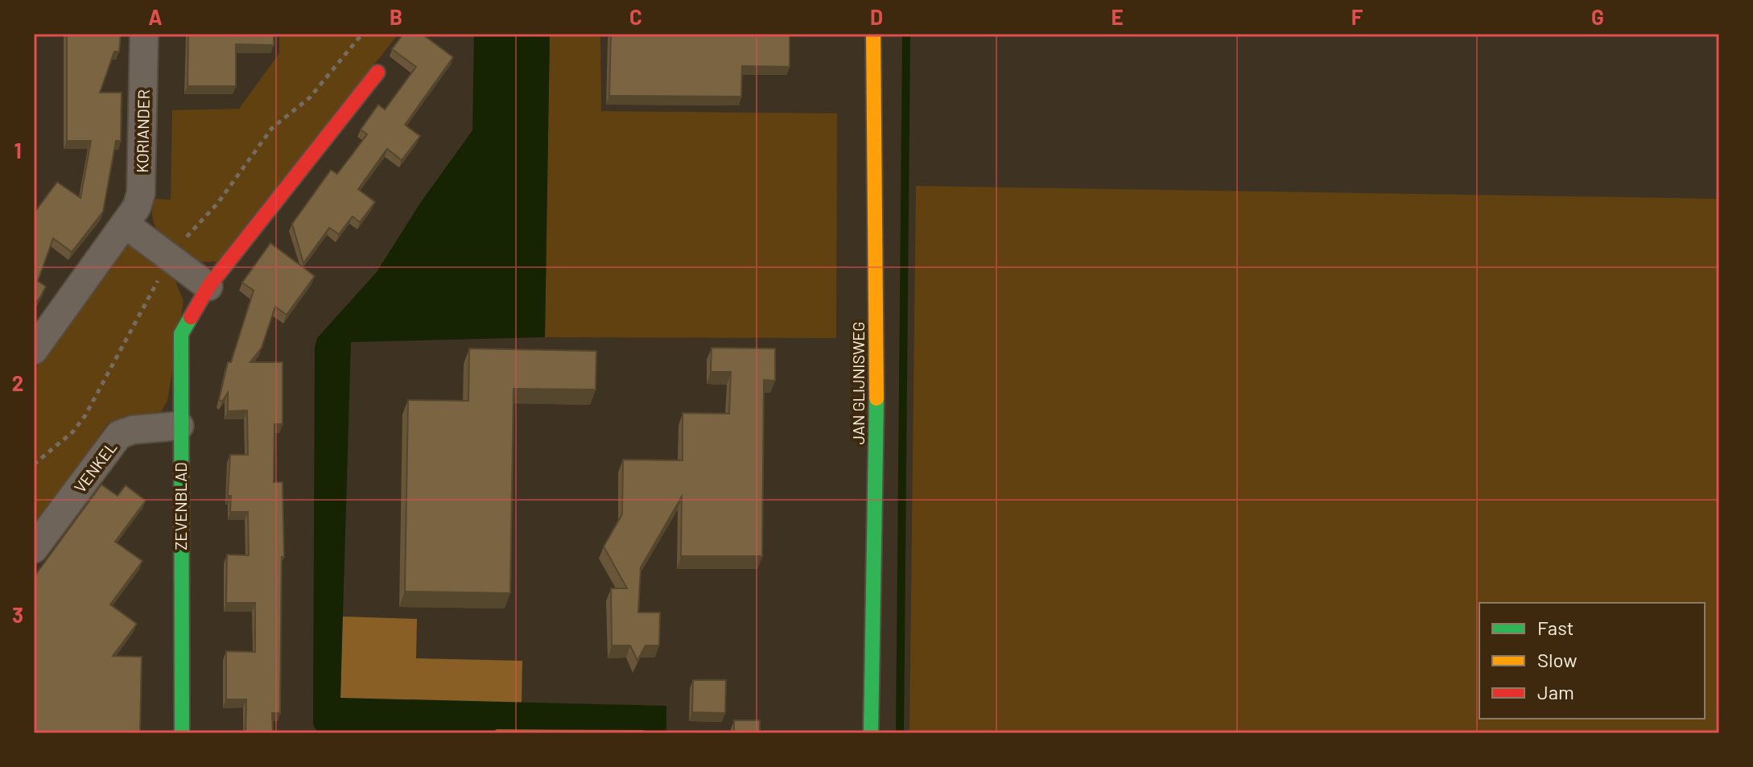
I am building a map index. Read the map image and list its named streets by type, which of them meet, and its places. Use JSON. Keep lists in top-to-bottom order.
{
  "streets": {
    "street": [
      "KORIANDER",
      "JAN GLIJNISWEG",
      "VENKEL",
      "ZEVENBLAD"
    ]
  },
  "crossings": [
    ["VENKEL", "ZEVENBLAD"]
  ],
  "legend": ["Fast", "Slow", "Jam"],
  "grid": {
    "columns": [
      "A",
      "B",
      "C",
      "D",
      "E",
      "F",
      "G"
    ],
    "rows": ["1", "2", "3"]
  }
}
